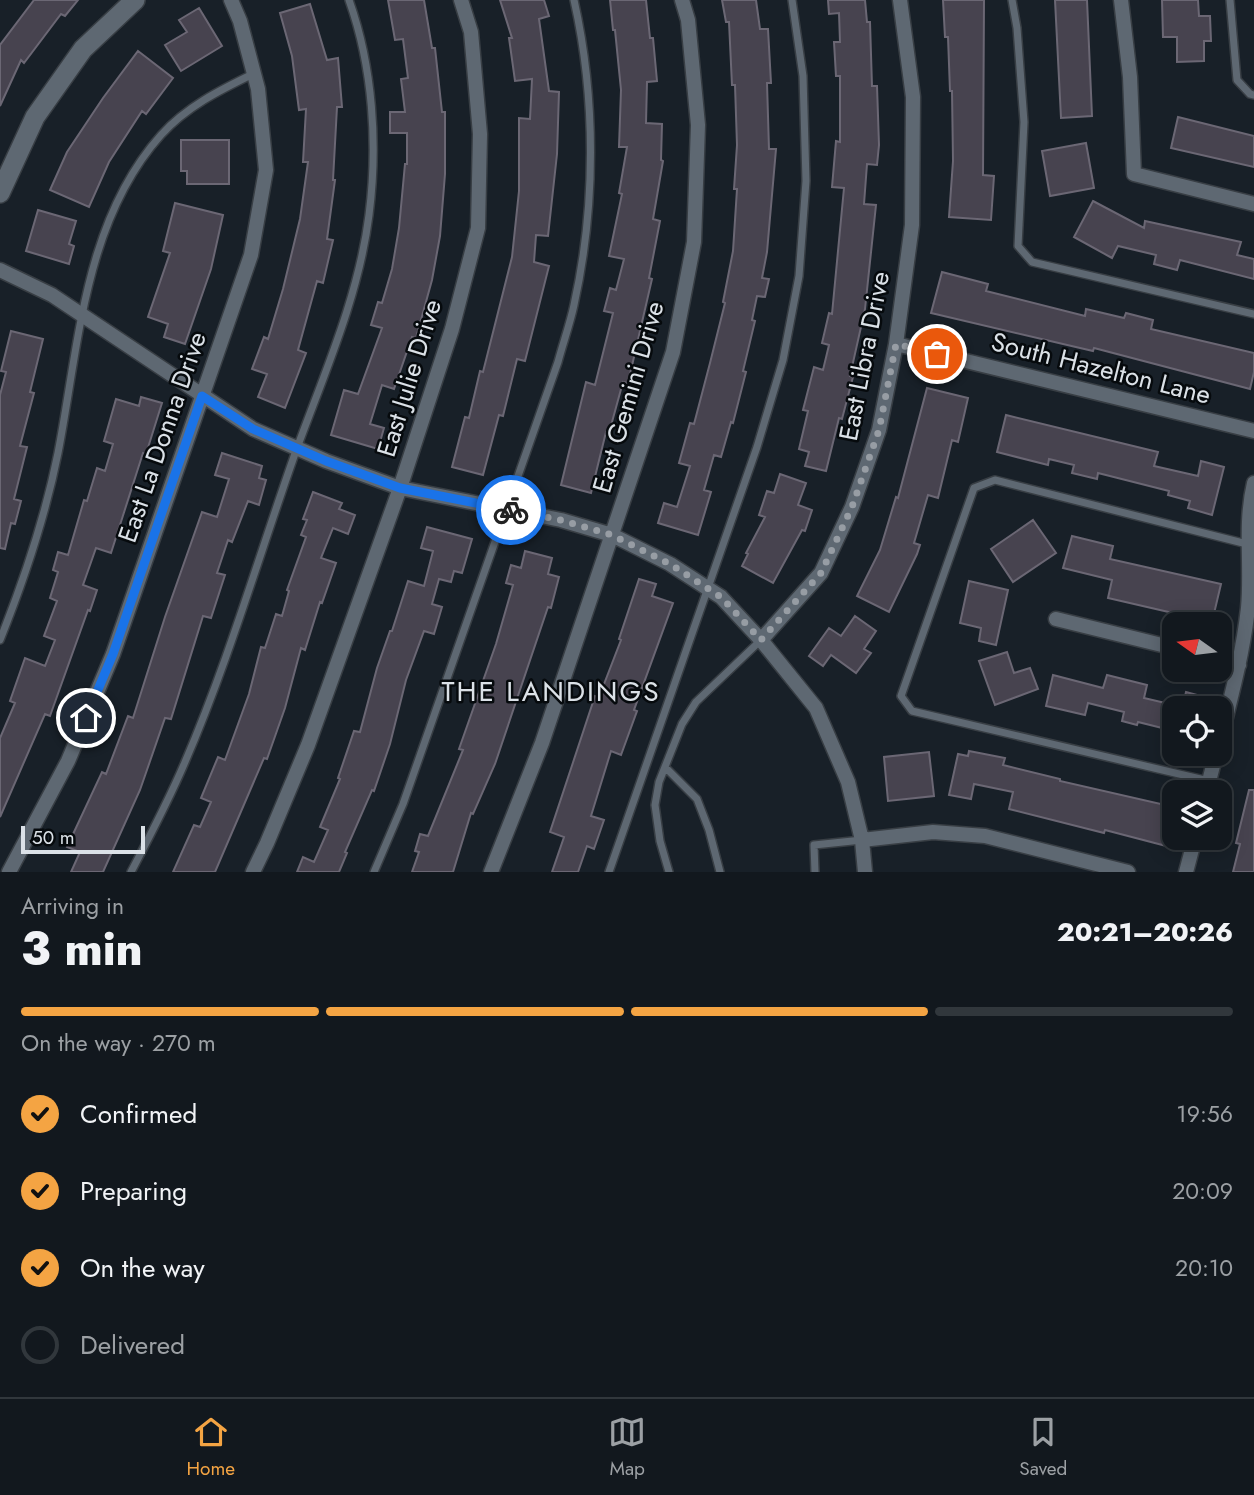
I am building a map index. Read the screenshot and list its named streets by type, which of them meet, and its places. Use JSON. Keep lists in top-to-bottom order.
{
  "streets": {
    "street": [
      "East Libra Drive",
      "South Hazelton Lane",
      "East Julie Drive",
      "East Gemini Drive",
      "East La Donna Drive"
    ]
  },
  "crossings": [
    ["East Libra Drive", "South Hazelton Lane"]
  ],
  "districts": ["THE LANDINGS"],
  "scale_bar": "50 m",
  "north": "left",
  "page": {
    "scale": "50 m",
    "heading": ["3 min", "Arriving in", "20:21–20:26"],
    "bar": "On the way · 270 m",
    "list": [
      ["Confirmed", "19:56"],
      ["Preparing", "20:09"],
      ["On the way", "20:10"],
      "Delivered"
    ],
    "tabs": ["Home", "Map", "Saved"]
  }
}
